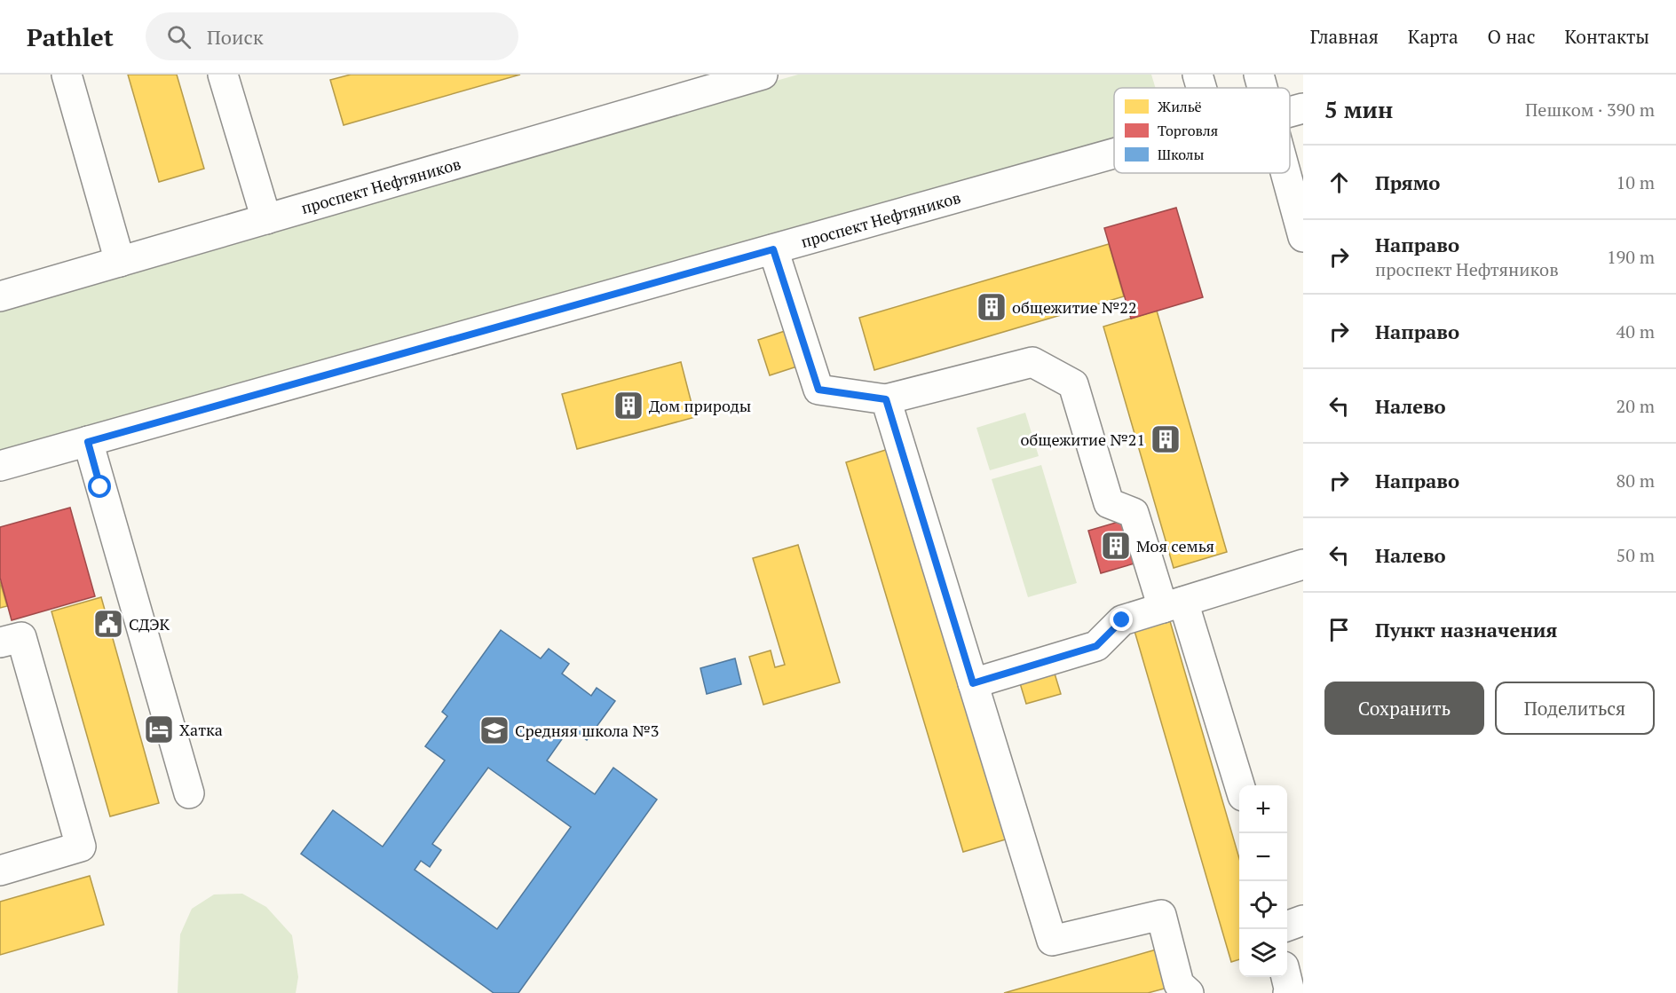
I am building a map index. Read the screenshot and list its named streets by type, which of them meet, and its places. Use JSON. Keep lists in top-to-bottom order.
{
  "streets": {
    "street": ["проспект Нефтяников"]
  },
  "places": {
    "building": [
      "общежитие №22",
      "Дом природы",
      "общежитие №21",
      "Моя семья"
    ],
    "public building": ["СДЭК"],
    "hotel": ["Хатка"],
    "school or university": ["Средняя школа №3"]
  },
  "legend": ["Жильё", "Торговля", "Школы"],
  "page": {
    "header": "Pathlet",
    "search": "Поиск",
    "nav": [
      "Главная",
      "Карта",
      "О нас",
      "Контакты"
    ],
    "heading": ["5 мин", "Пешком · 390 m"],
    "list": [
      ["Прямо", "10 m"],
      ["Направо", "проспект Нефтяников", "190 m"],
      ["Направо", "40 m"],
      ["Налево", "20 m"],
      ["Направо", "80 m"],
      ["Налево", "50 m"],
      "Пункт назначения"
    ],
    "buttons": ["Сохранить", "Поделиться"],
    "map_buttons": ["+", "−"]
  }
}
